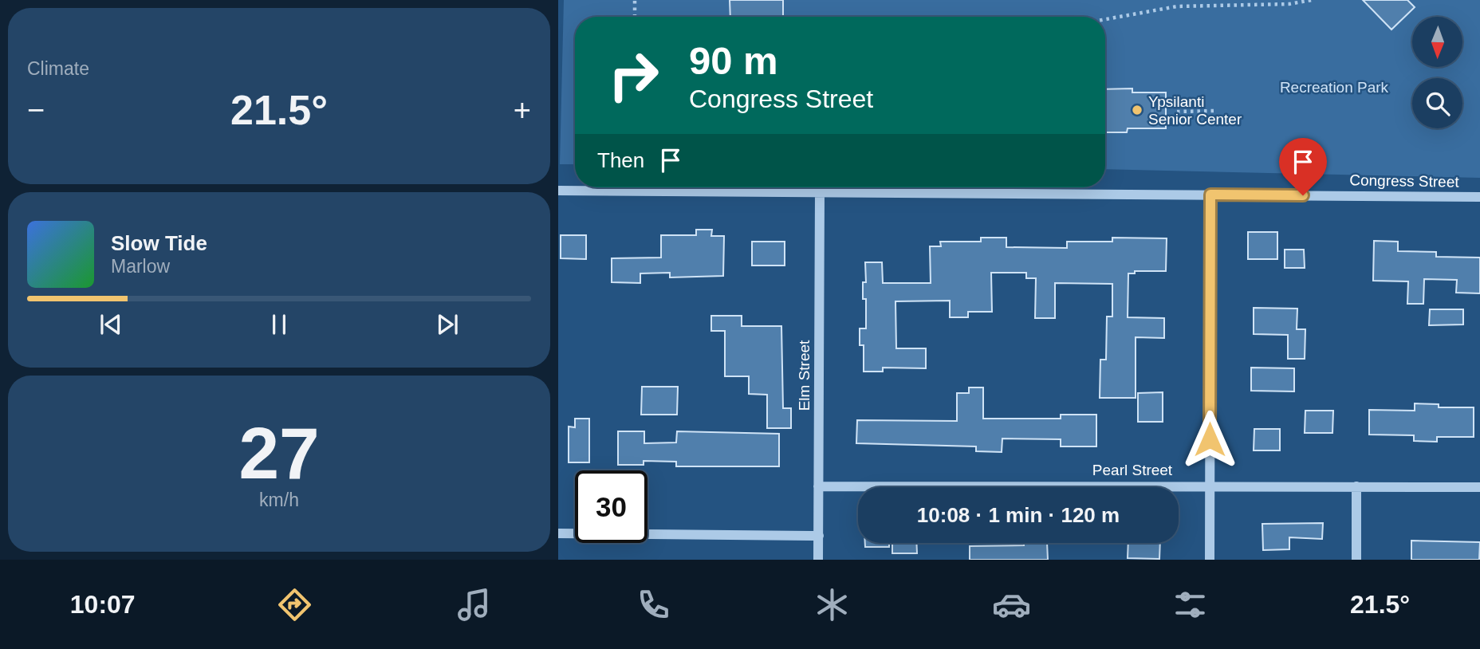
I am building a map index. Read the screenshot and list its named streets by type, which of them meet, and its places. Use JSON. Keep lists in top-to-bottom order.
{
  "streets": {
    "street": ["Congress Street", "Elm Street", "Pearl Street"]
  },
  "crossings": [
    ["Congress Street", "Elm Street"],
    ["Elm Street", "Pearl Street"]
  ],
  "parks": ["Recreation Park"],
  "places": ["Ypsilanti Senior Center"],
  "north": "bottom",
  "page": {
    "tile": [
      "Climate",
      ["27", "km/h"]
    ],
    "turn": ["90 m", "Congress Street"],
    "heat": ["−", "21.5°", "+"],
    "then": "Then",
    "song": ["Slow Tide", "Marlow"],
    "limit": "30",
    "trip": "10:08 · 1 min · 120 m",
    "tabs": ["10:07", "21.5°"]
  }
}
